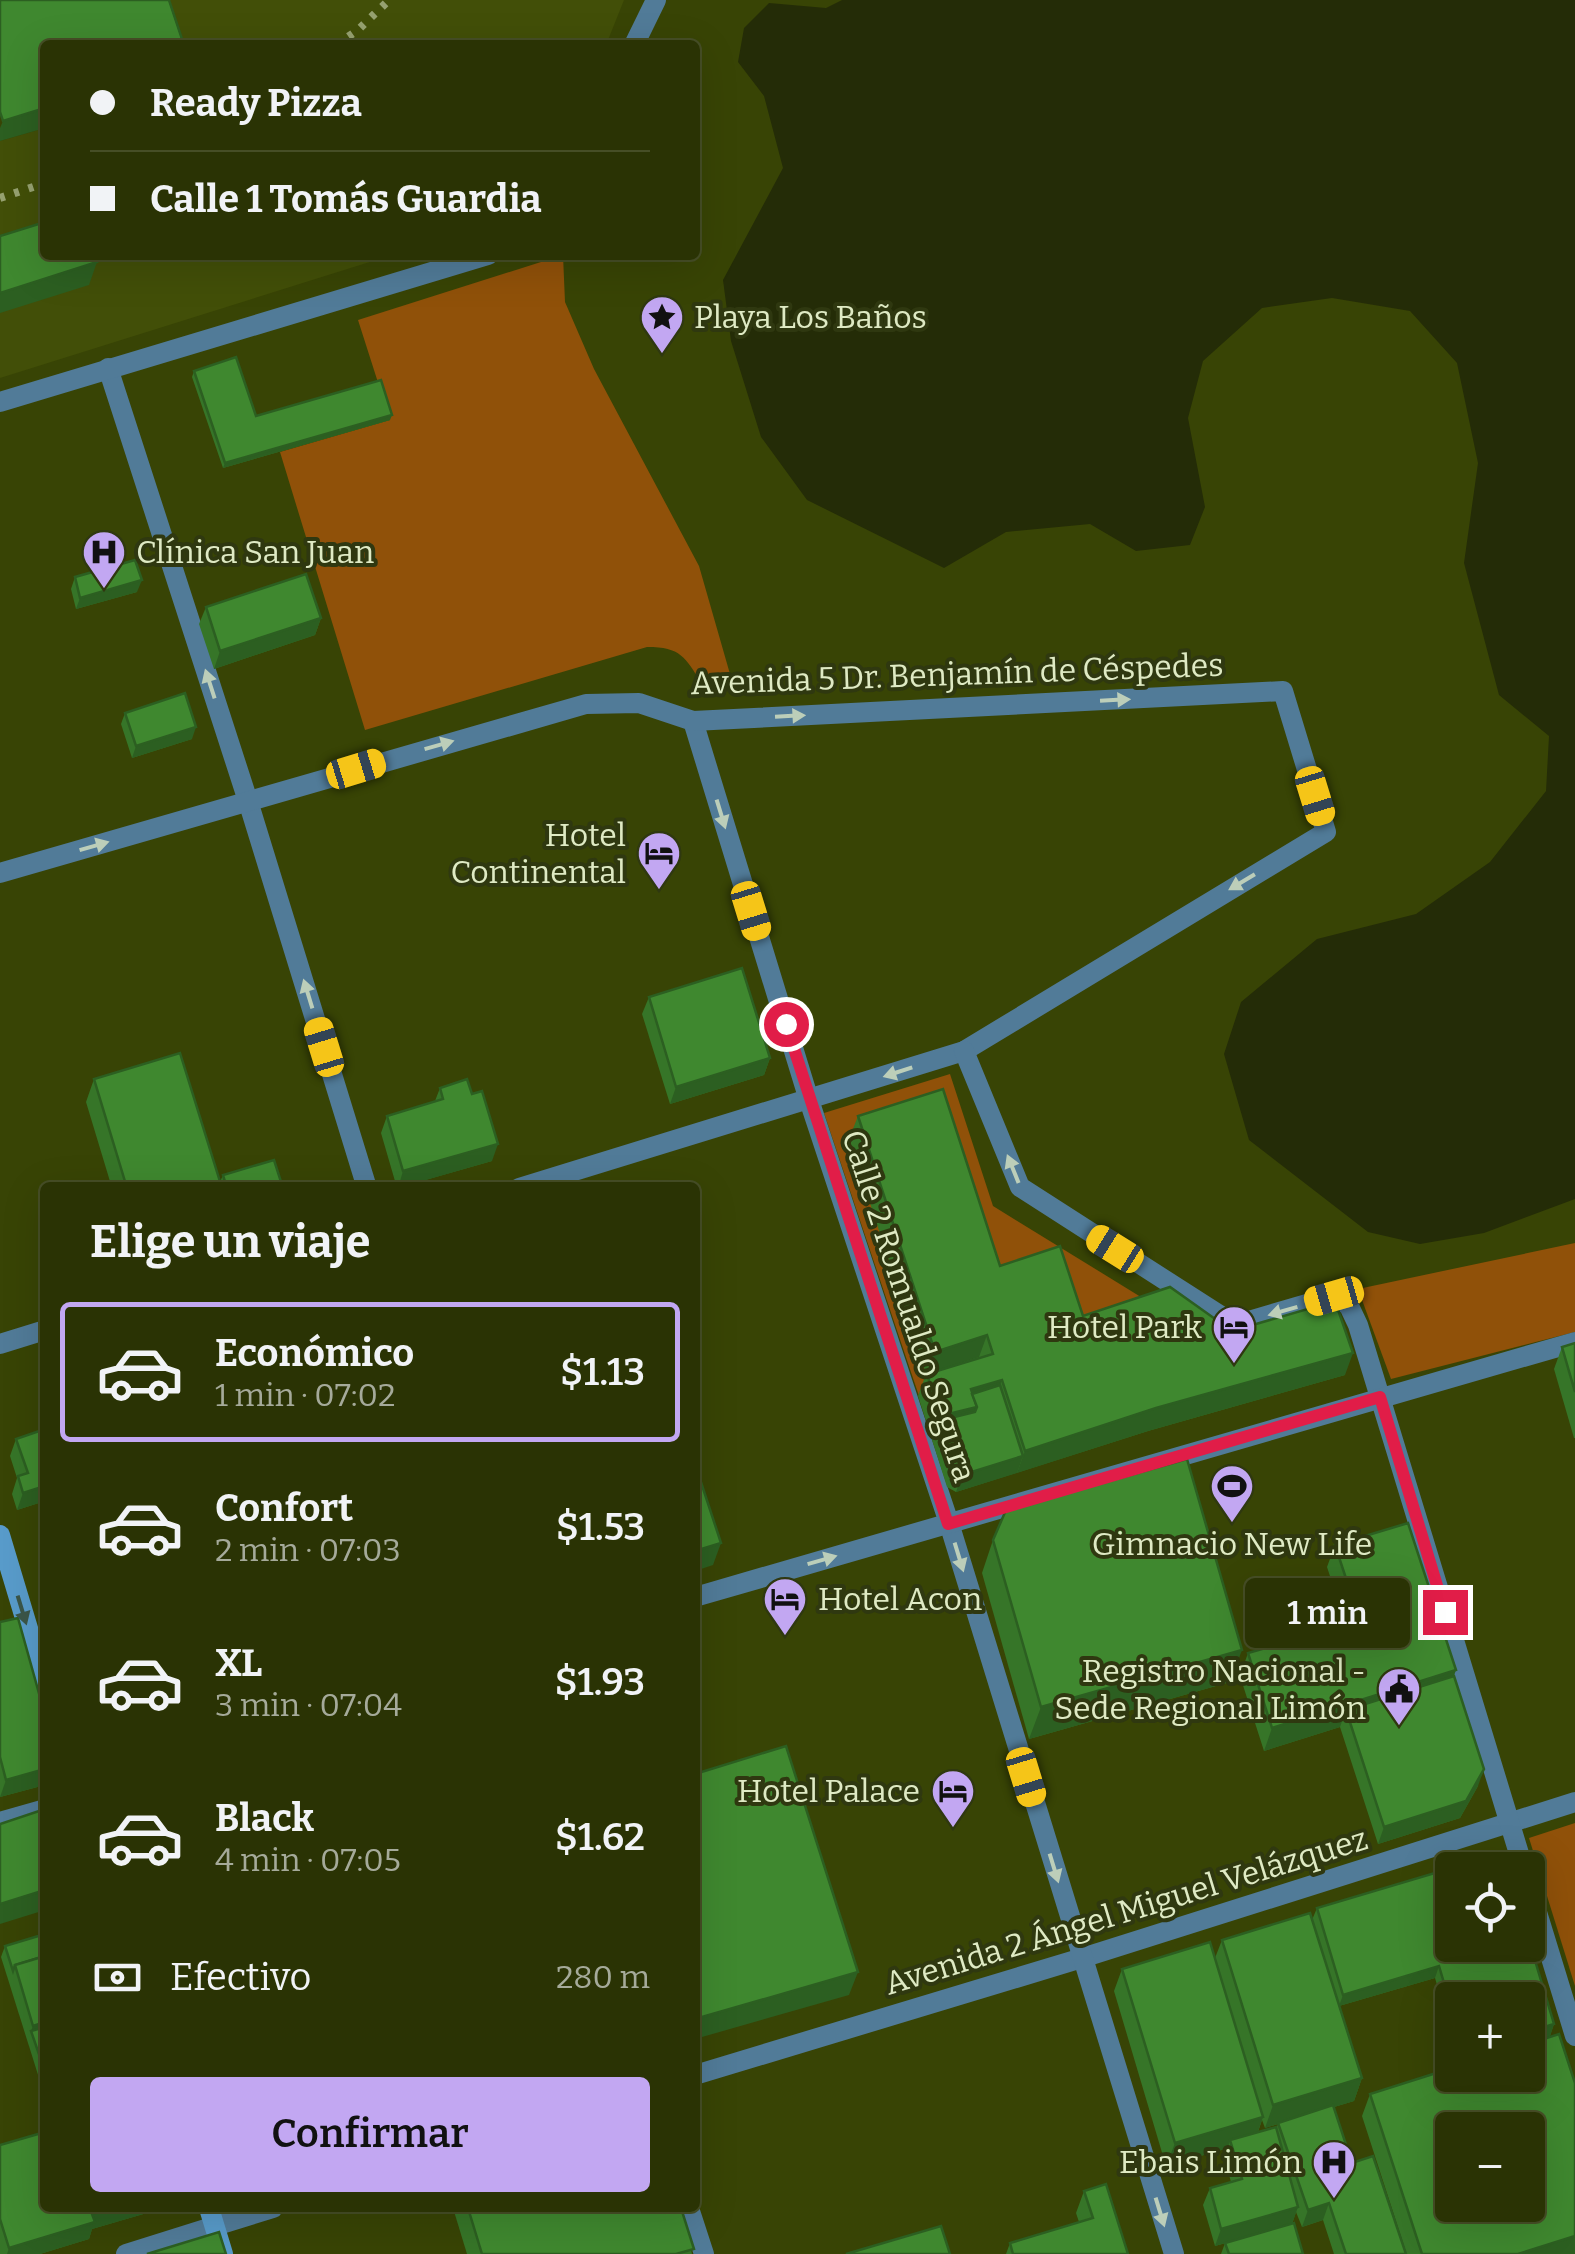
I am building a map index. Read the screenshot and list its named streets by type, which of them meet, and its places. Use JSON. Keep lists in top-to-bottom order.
{
  "streets": {
    "street": ["Avenida 5 Dr. Benjamín de Céspedes", "Calle 2 Romualdo Segura", "Avenida 2 Ángel Miguel Velázquez"]
  },
  "crossings": [
    ["Avenida 5 Dr. Benjamín de Céspedes", "Calle 2 Romualdo Segura"],
    ["Calle 2 Romualdo Segura", "Avenida 2 Ángel Miguel Velázquez"]
  ],
  "one_way": ["Calle 2 Romualdo Segura"],
  "places": {
    "place": ["Playa Los Baños"],
    "hospital": ["Clínica San Juan", "Ebais Limón"],
    "hotel": [
      "Hotel Continental",
      "Hotel Park",
      "Hotel Acon",
      "Hotel Palace"
    ],
    "sports": ["Gimnacio New Life"],
    "public building": ["Registro Nacional - Sede Regional Limón"]
  },
  "page": {
    "banner": ["Ready Pizza", "Calle 1 Tomás Guardia"],
    "heading": "Elige un viaje",
    "list": [
      {
        "name": "Económico",
        "note": "1 min · 07:02",
        "value": "$1.13"
      },
      {
        "name": "Confort",
        "note": "2 min · 07:03",
        "value": "$1.53"
      },
      {
        "name": "XL",
        "note": "3 min · 07:04",
        "value": "$1.93"
      },
      {
        "name": "Black",
        "note": "4 min · 07:05",
        "value": "$1.62"
      }
    ],
    "bubble": "1 min",
    "map_buttons": ["+", "−"],
    "pay": ["Efectivo", "280 m"],
    "buttons": "Confirmar"
  }
}
